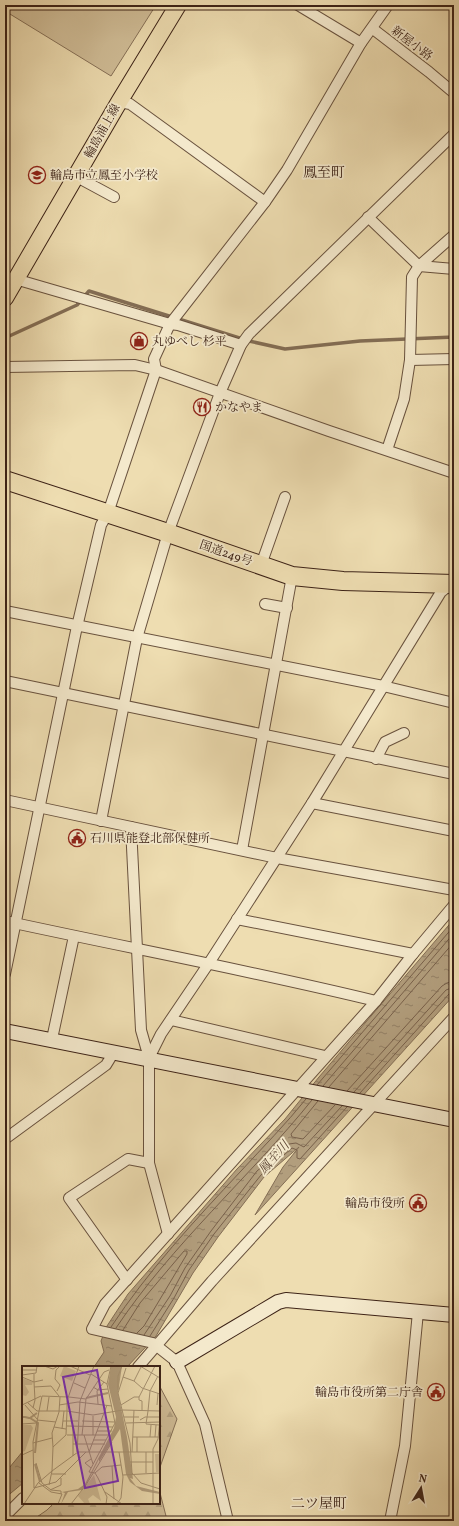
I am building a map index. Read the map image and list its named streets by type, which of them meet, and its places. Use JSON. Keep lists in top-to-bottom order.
{
  "streets": {
    "highway": ["国道249号"],
    "main road": ["輪島浦上線"],
    "street": ["新屋小路"]
  },
  "districts": ["鳳至町", "二ツ屋町"],
  "water": ["鳳至川"],
  "places": {
    "school or university": ["輪島市立鳳至小学校"],
    "shop": ["丸ゆべし 杉平"],
    "restaurant": ["かなやま"],
    "public building": ["石川県能登北部保健所", "輪島市役所", "輪島市役所第二庁舎"]
  },
  "north": "top"
}
